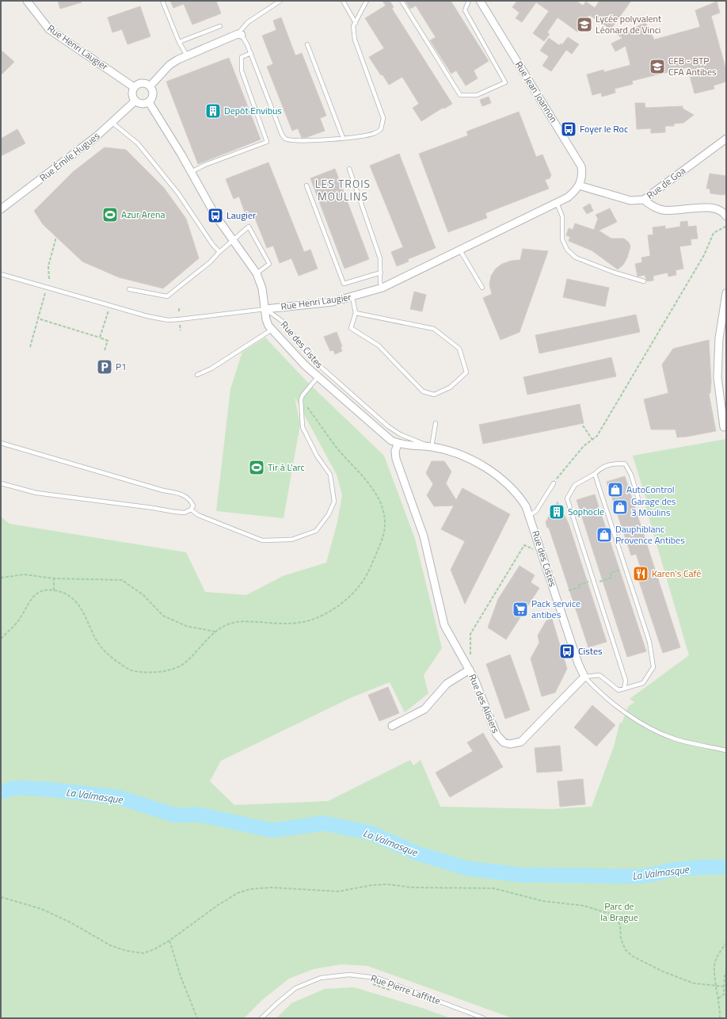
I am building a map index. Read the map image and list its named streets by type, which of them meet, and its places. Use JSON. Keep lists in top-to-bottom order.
{
  "streets": {
    "street": [
      "Rue Henri Laugier",
      "Rue Jean Joannon",
      "Rue Émile Hugues",
      "Rue de Goa",
      "Rue des Cistes",
      "Rue des Alisiers"
    ],
    "lane": ["Rue Pierre Laffitte"]
  },
  "crossings": [
    ["Rue Henri Laugier", "Rue Jean Joannon"],
    ["Rue Henri Laugier", "Rue Émile Hugues"],
    ["Rue Henri Laugier", "Rue de Goa"],
    ["Rue Henri Laugier", "Rue des Cistes"],
    ["Rue Jean Joannon", "Rue de Goa"],
    ["Rue des Cistes", "Rue des Alisiers"]
  ],
  "districts": ["LES TROIS MOULINS"],
  "water": ["La Valmasque"],
  "parks": ["Parc de la Brague"],
  "places": {
    "school or university": ["Lycée polyvalent Léonard de Vinci", "CFB - BTP CFA Antibes"],
    "building": ["Depôt Envibus", "Sophocle"],
    "bus stop": ["Foyer le Roc", "Laugier", "Cistes"],
    "sports": ["Azur Arena", "Tir à L'arc"],
    "parking": ["P1"],
    "shop": ["AutoControl", "Garage des 3 Moulins", "Dauphiblanc Provence Antibes"],
    "restaurant": ["Karen's Café"],
    "supermarket": ["Pack service antibes"]
  }
}
